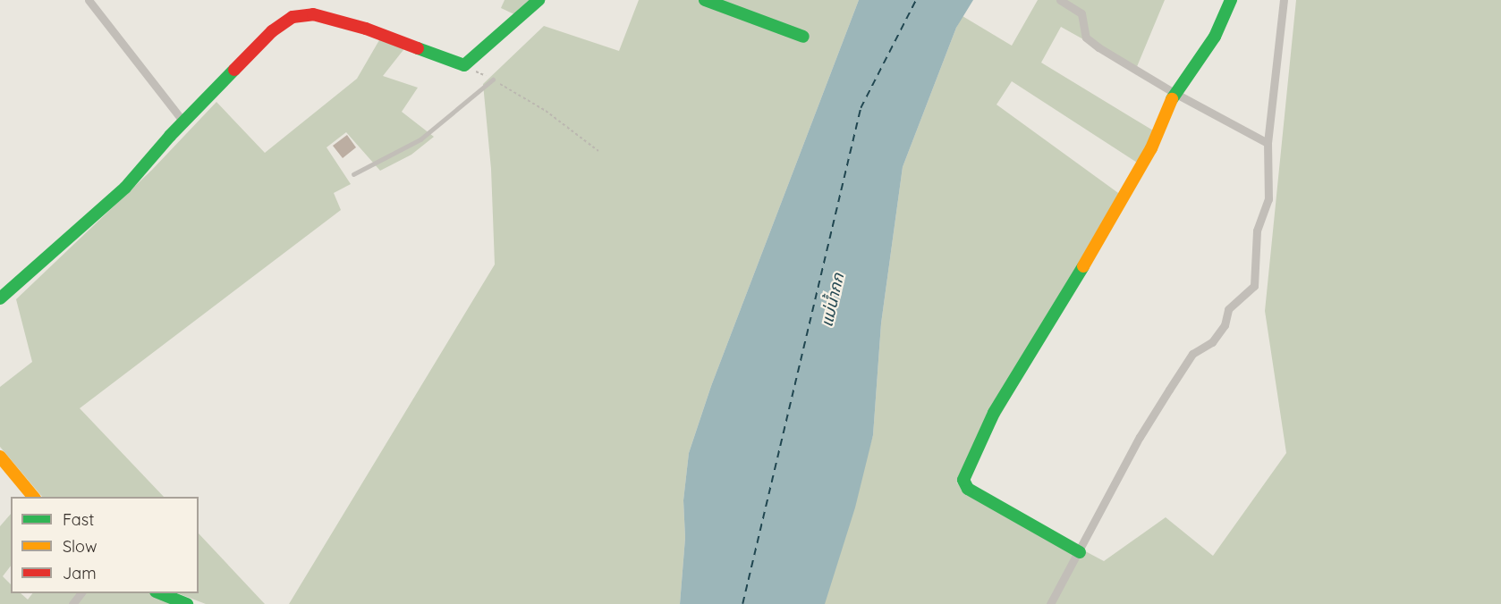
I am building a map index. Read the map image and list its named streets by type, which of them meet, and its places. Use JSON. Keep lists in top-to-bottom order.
{
  "water": ["แม่น้ำกก"],
  "legend": ["Fast", "Slow", "Jam"]
}
